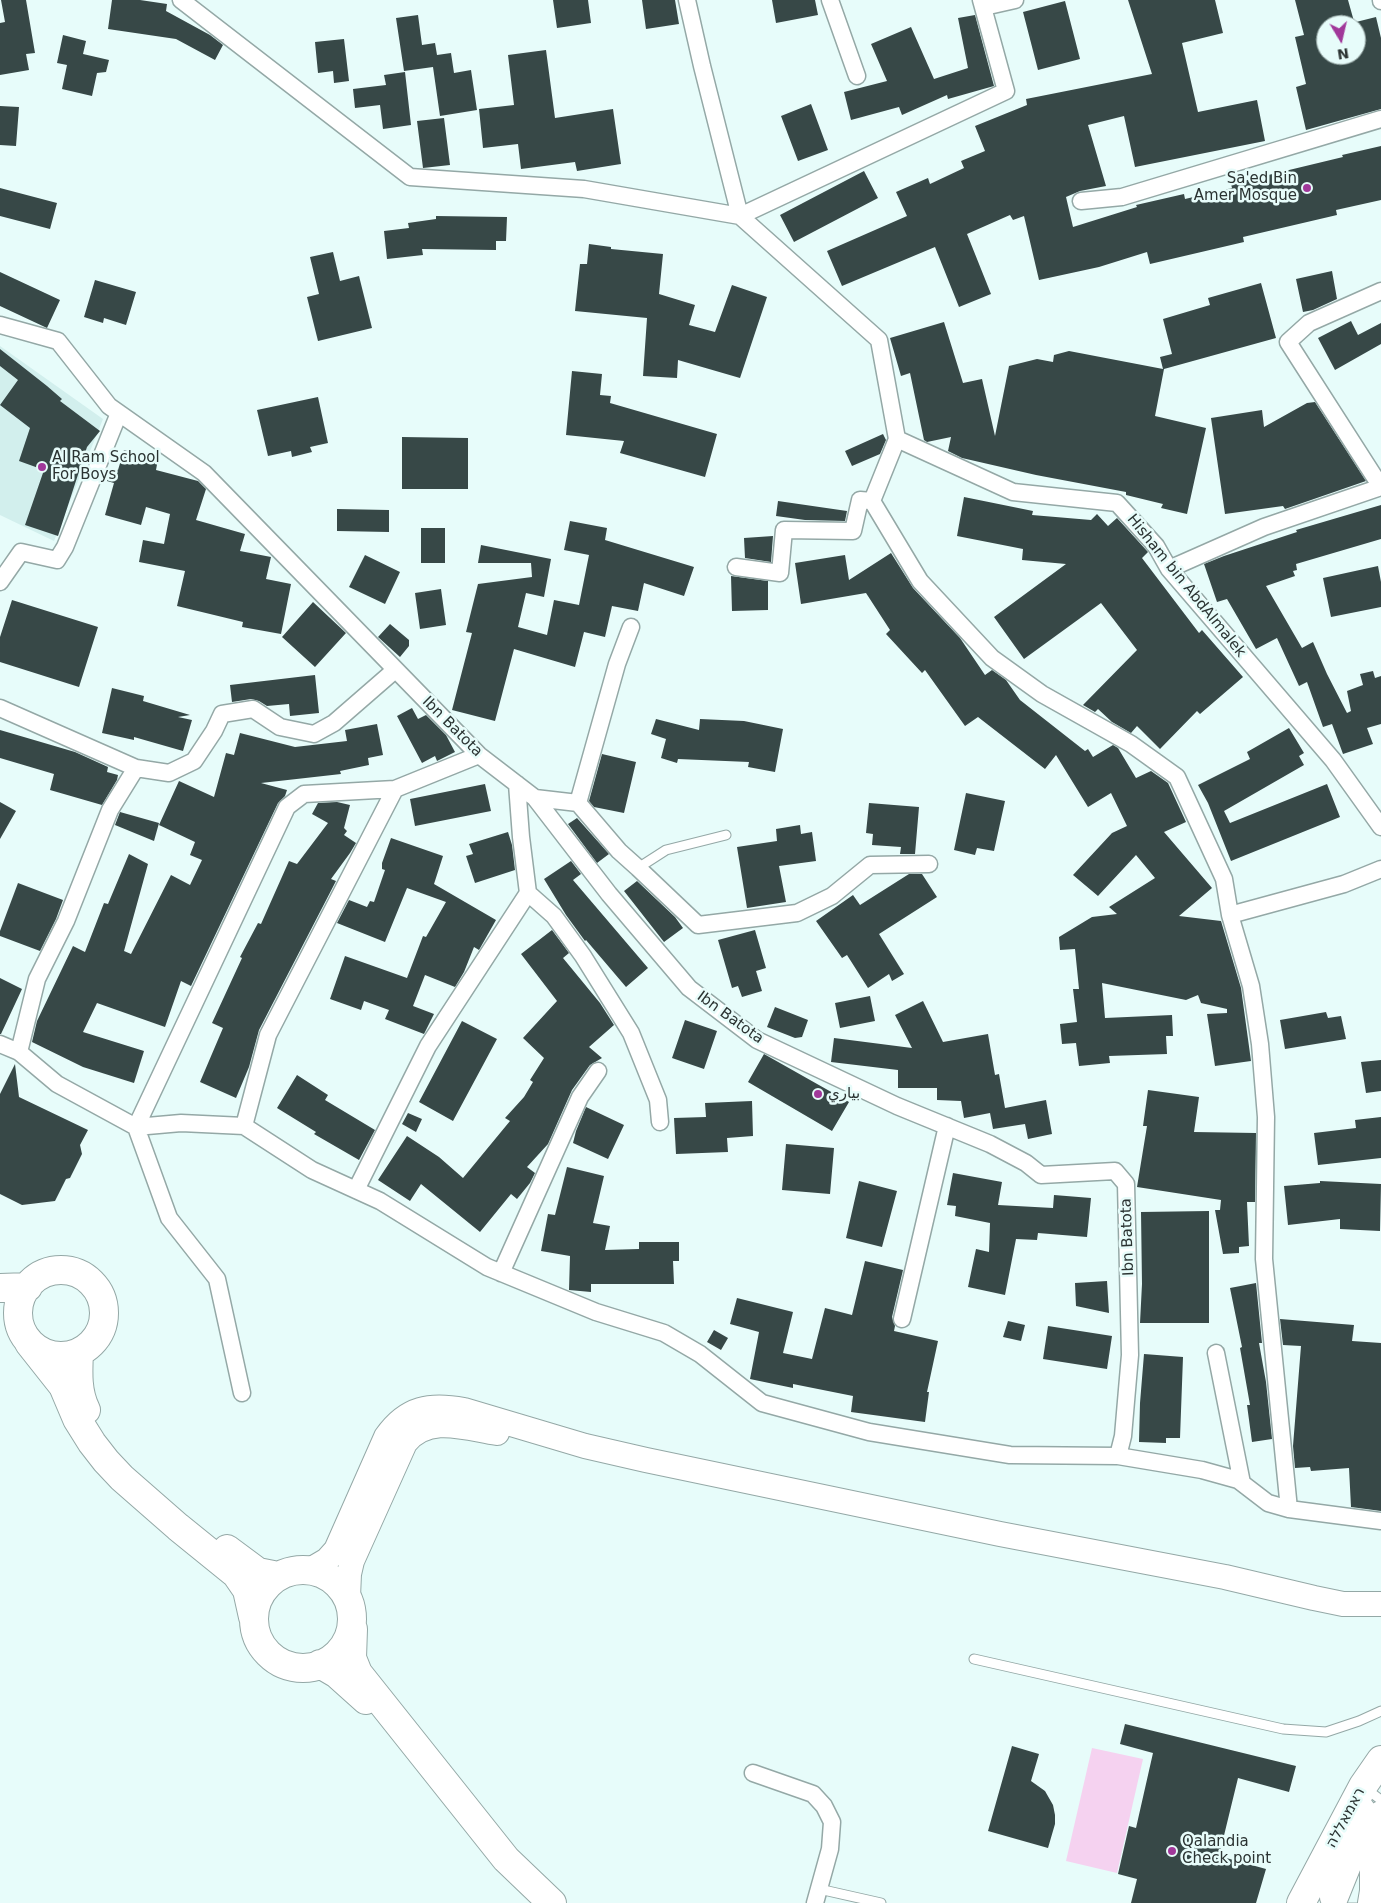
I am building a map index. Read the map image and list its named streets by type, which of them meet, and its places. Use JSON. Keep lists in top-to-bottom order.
{
  "streets": {
    "highway": ["ראמאללה"],
    "street": ["Hisham bin AbdAlmalek", "Ibn Batota"]
  },
  "places": [
    "Sa'ed Bin Amer Mosque",
    "Al Ram School For Boys",
    "بياري",
    "Qalandia Check point"
  ],
  "north": "bottom"
}
